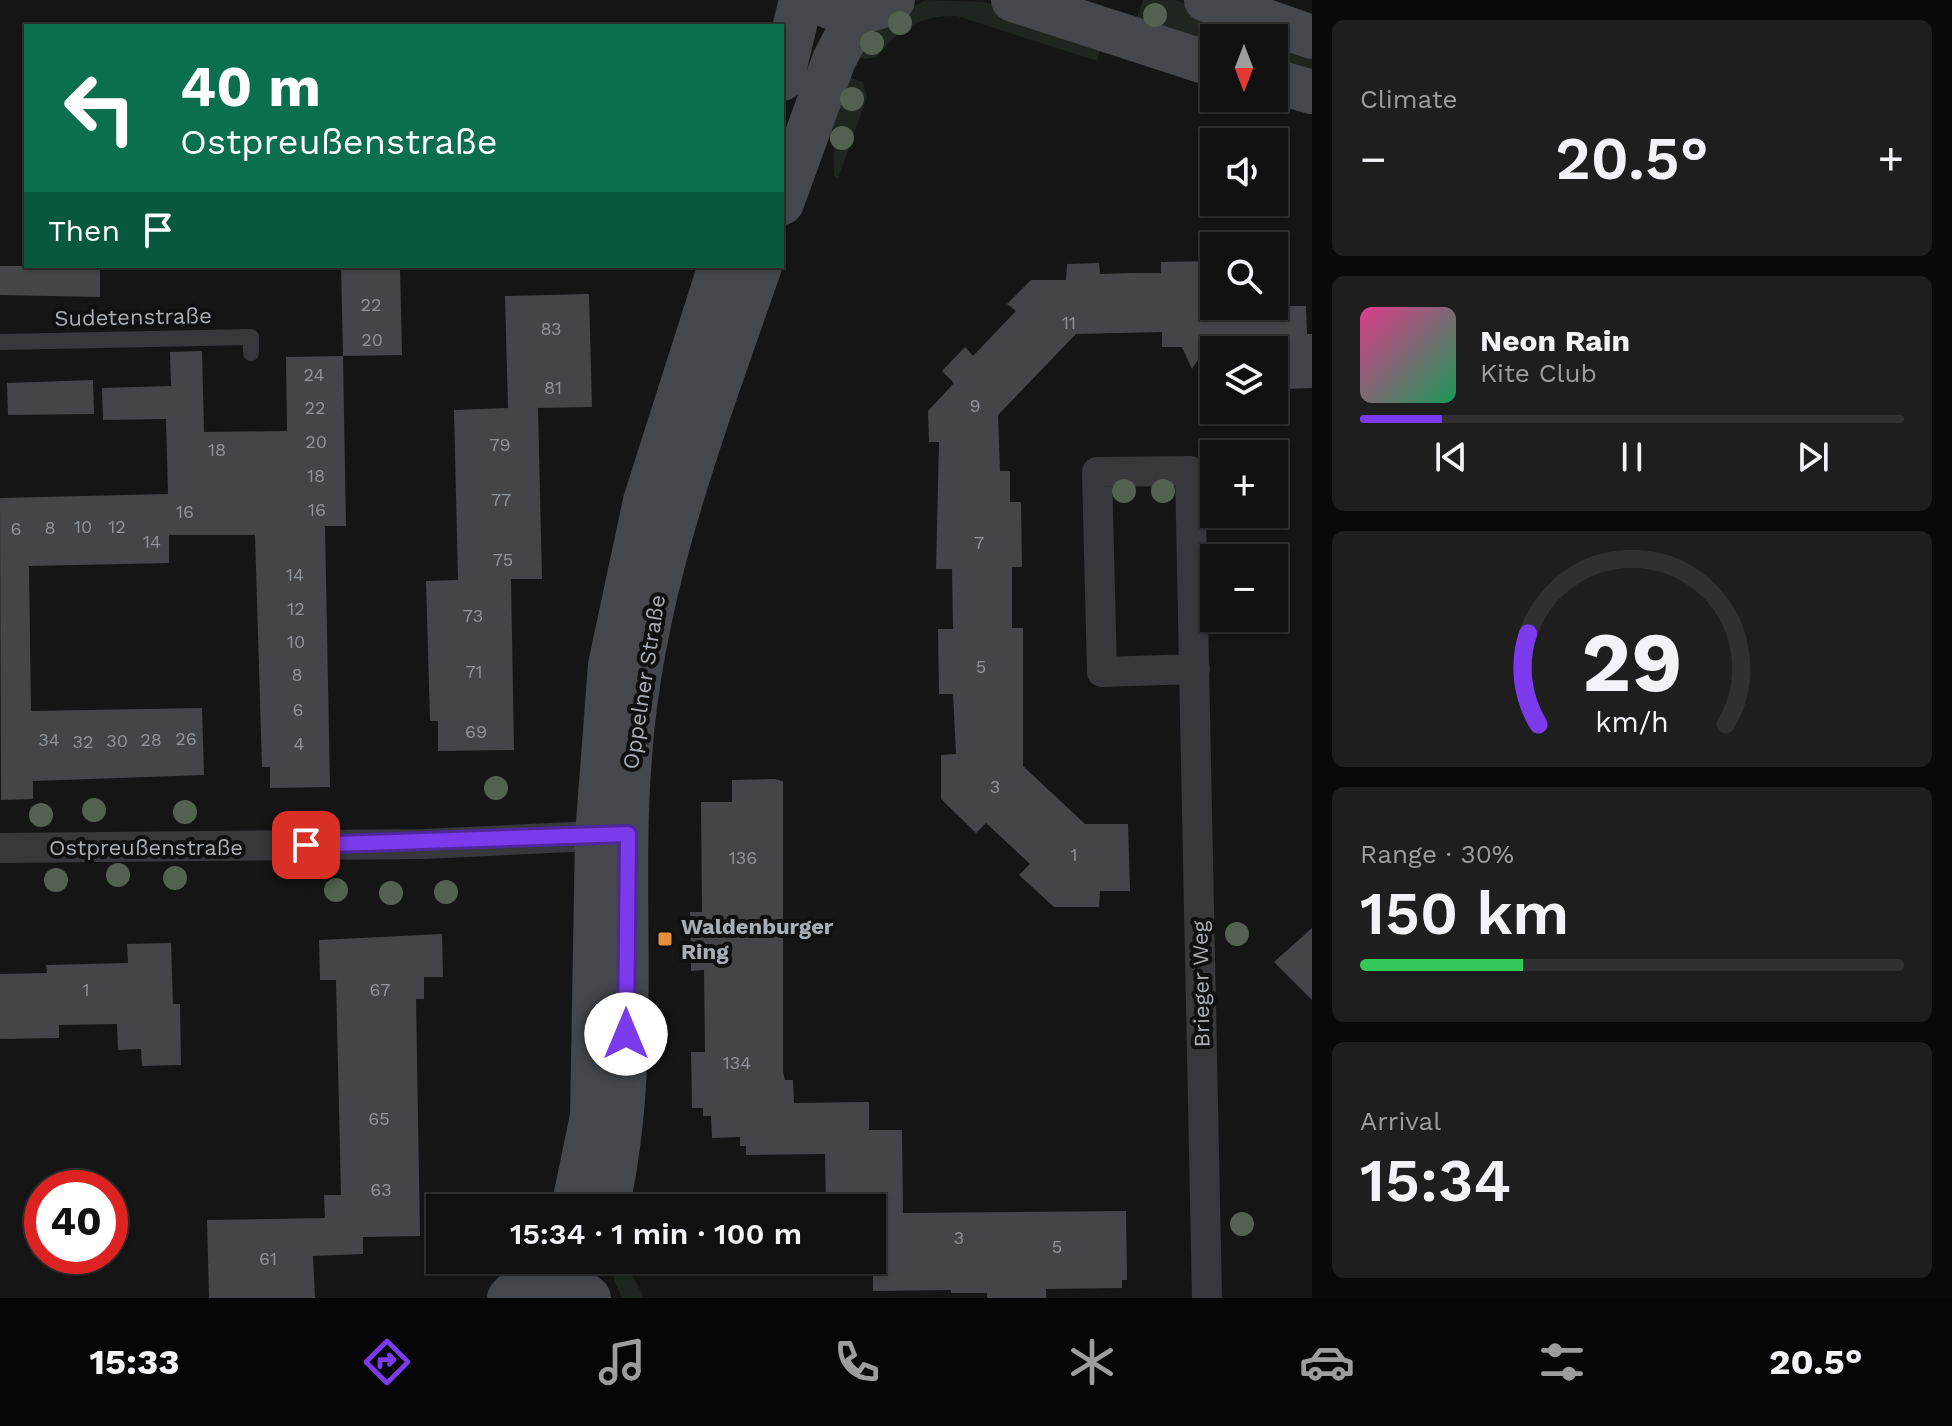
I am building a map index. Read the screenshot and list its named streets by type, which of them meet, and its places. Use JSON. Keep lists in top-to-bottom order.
{
  "streets": {
    "street": ["Oppelner Straße", "Ostpreußenstraße", "Brieger Weg"],
    "lane": ["Sudetenstraße"]
  },
  "crossings": [
    ["Oppelner Straße", "Ostpreußenstraße"]
  ],
  "places": {
    "transit": ["Waldenburger Ring"]
  },
  "house_numbers": [
    "22",
    "11",
    "83",
    "20",
    "24",
    "81",
    "9",
    "22",
    "20",
    "79",
    "18",
    "18",
    "77",
    "16",
    "16",
    "10",
    "12",
    "8",
    "6",
    "14",
    "7",
    "75",
    "14",
    "12",
    "73",
    "10",
    "5",
    "71",
    "8",
    "6",
    "69",
    "26",
    "34",
    "28",
    "30",
    "32",
    "4",
    "3",
    "1",
    "136",
    "1",
    "67",
    "134",
    "65",
    "63",
    "3",
    "5",
    "61"
  ],
  "north": "bottom",
  "page": {
    "tile": [
      "Climate",
      ["Range · 30%", "150 km"],
      ["Arrival", "15:34"]
    ],
    "map_buttons": ["+", "−"],
    "turn": ["40 m", "Ostpreußenstraße"],
    "heat": ["−", "20.5°", "+"],
    "then": "Then",
    "song": ["Neon Rain", "Kite Club"],
    "limit": "40",
    "trip": "15:34 · 1 min · 100 m",
    "tabs": ["15:33", "20.5°"],
    "gauge": ["29", "km/h"]
  }
}
